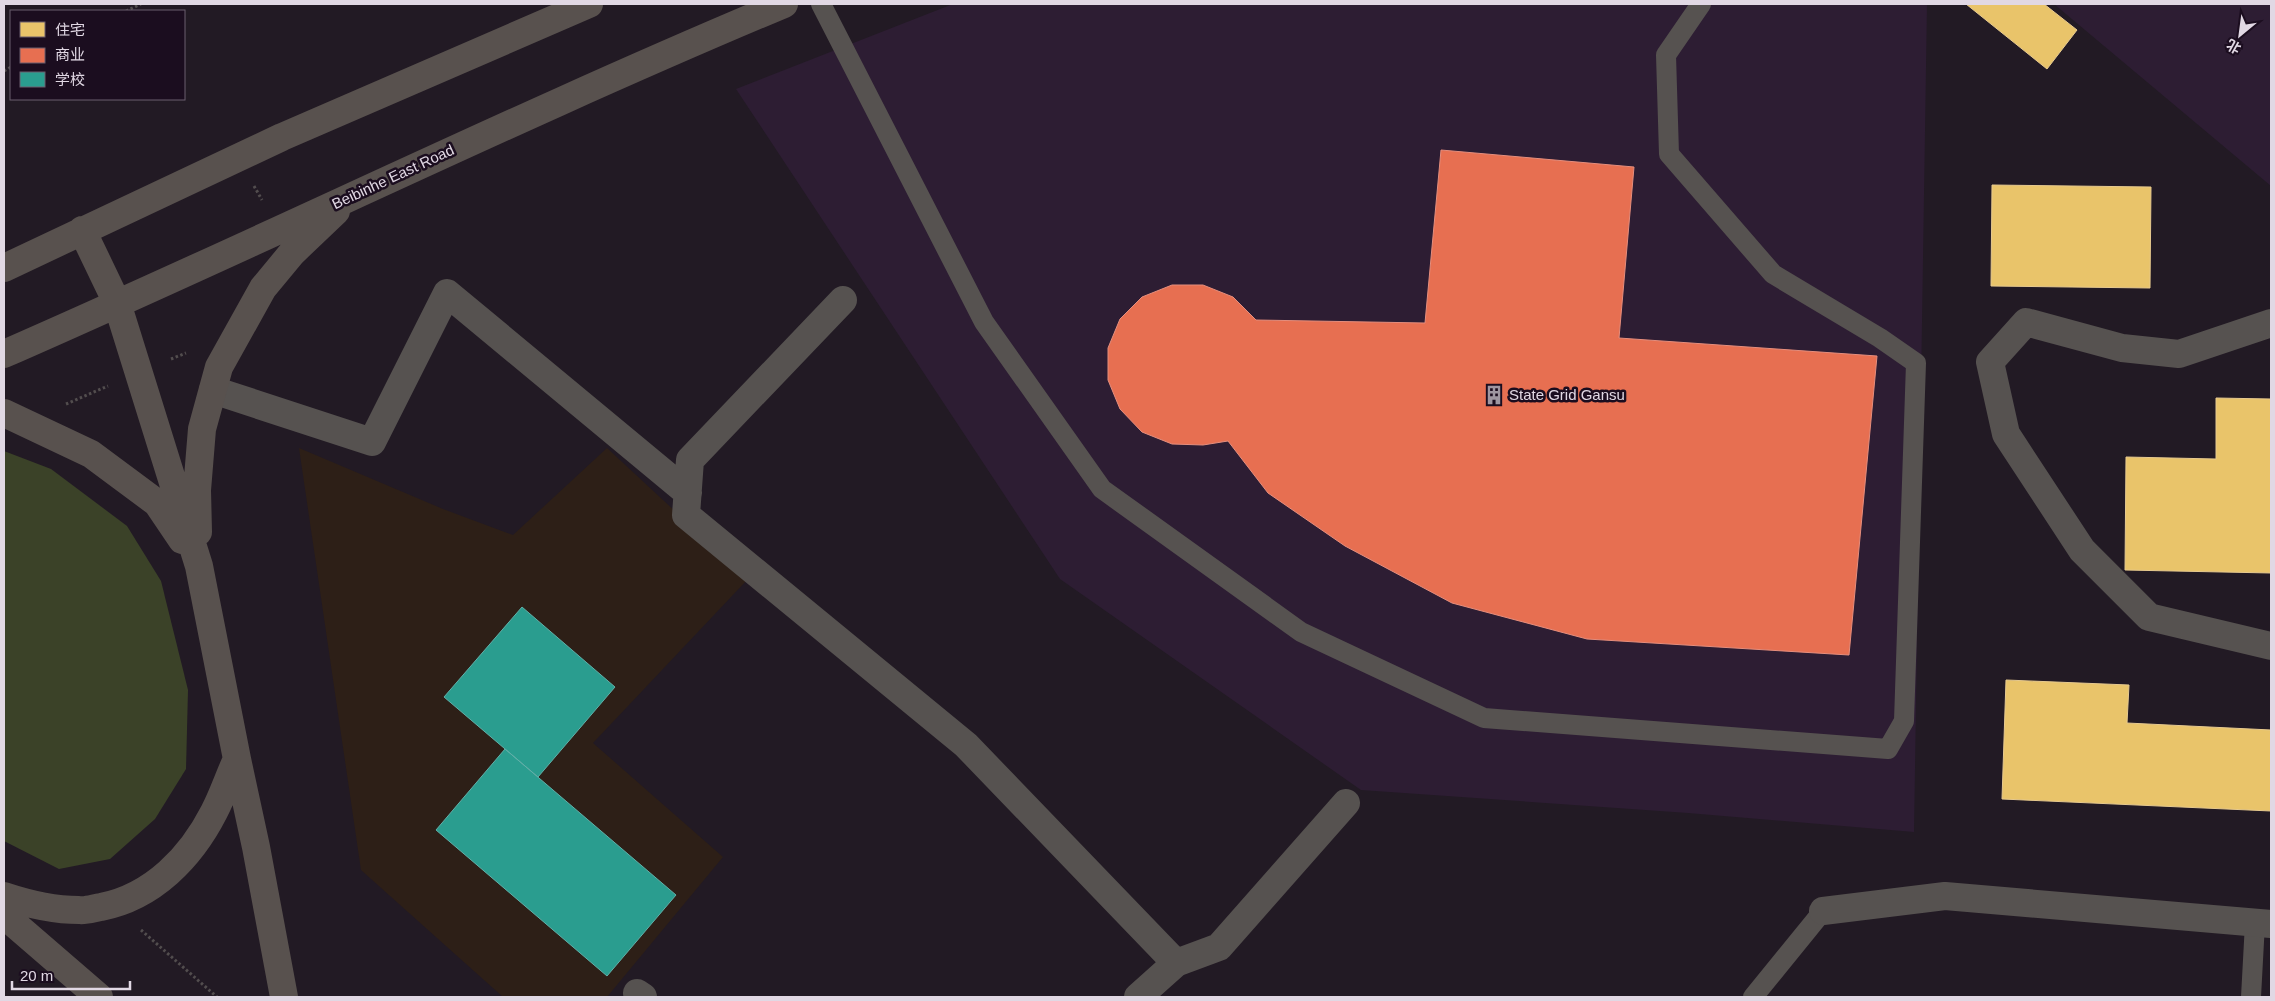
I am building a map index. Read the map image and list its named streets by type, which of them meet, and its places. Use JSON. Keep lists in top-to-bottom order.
{
  "streets": {
    "main road": ["Beibinhe East Road"]
  },
  "places": {
    "building": ["State Grid Gansu"]
  },
  "legend": ["住宅", "商业", "学校"],
  "scale_bar": "20 m",
  "north": "bottom left"
}
